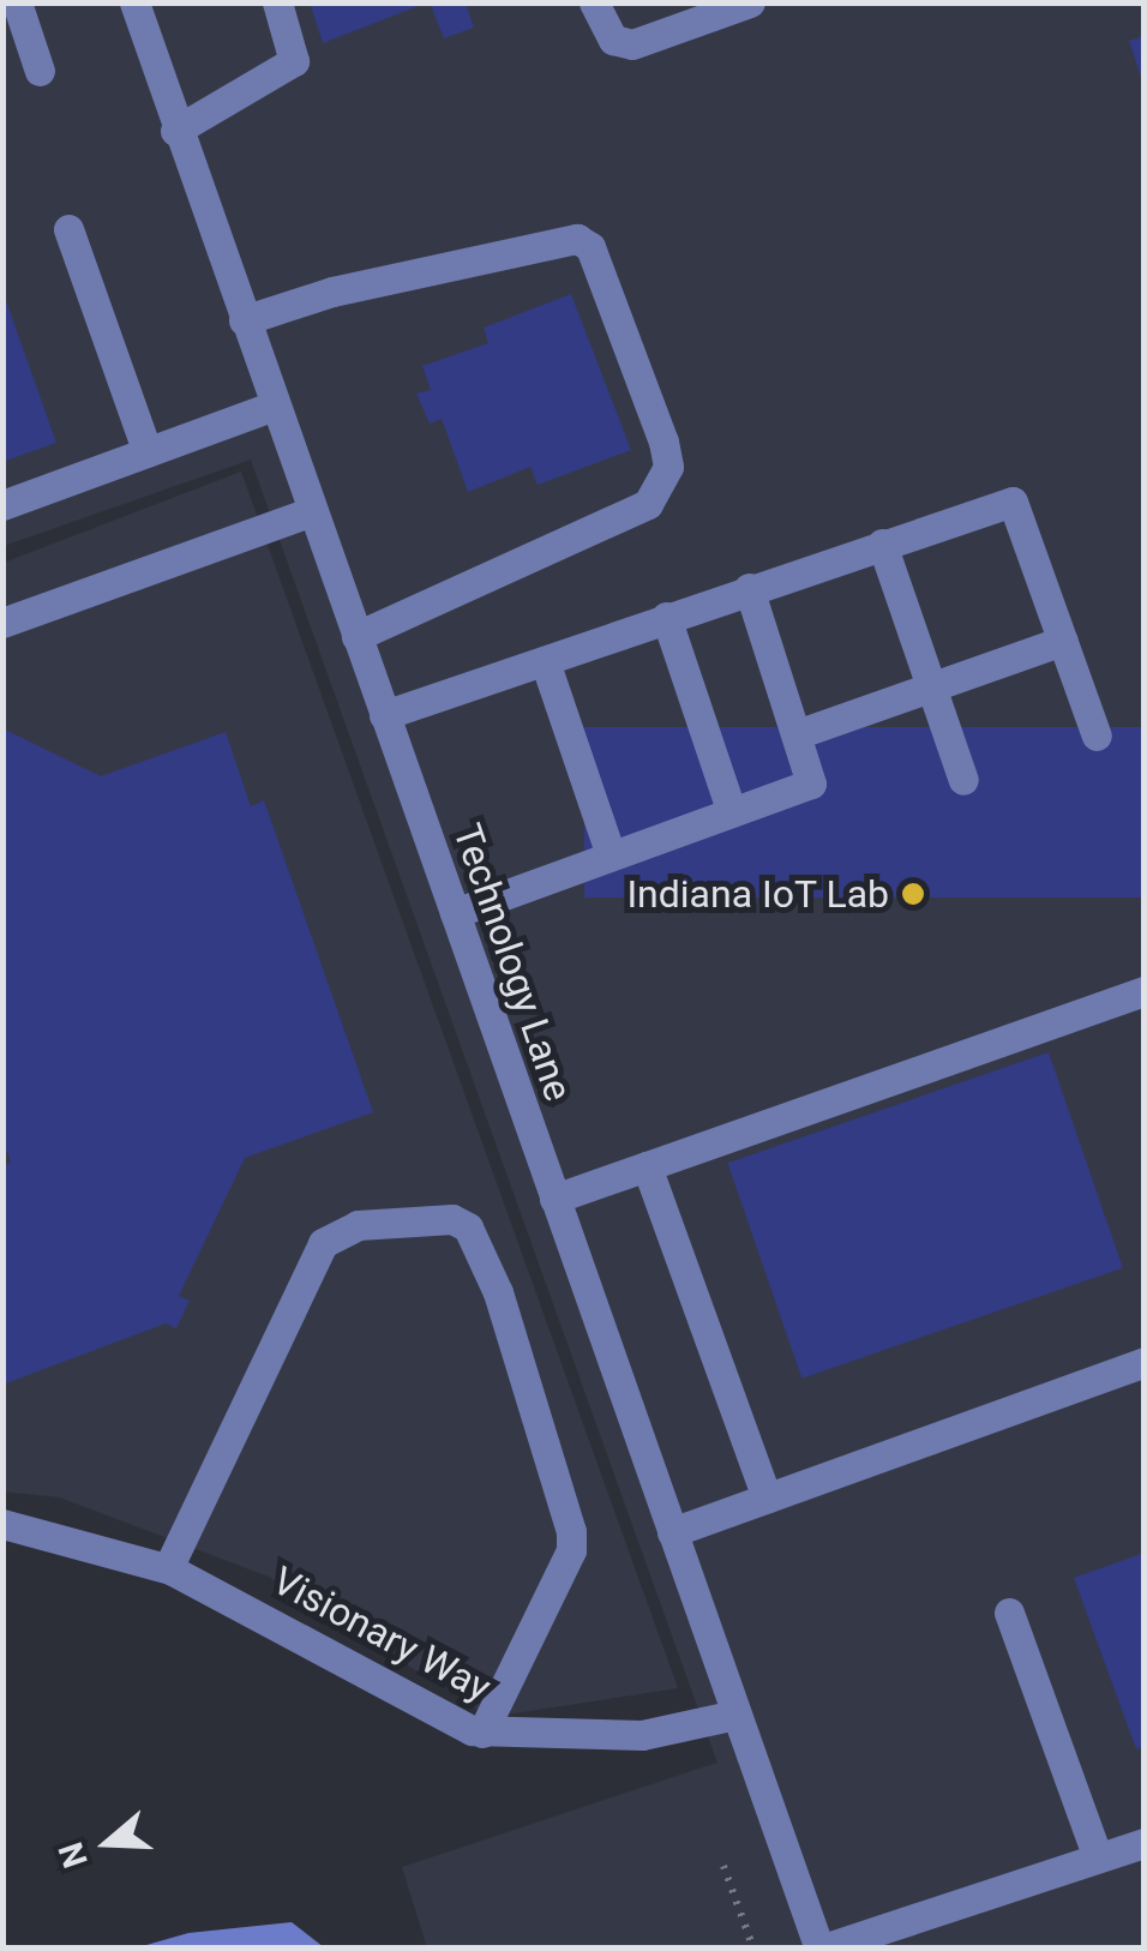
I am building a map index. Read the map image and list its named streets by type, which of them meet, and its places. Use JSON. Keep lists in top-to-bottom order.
{
  "streets": {
    "street": ["Technology Lane", "Visionary Way"]
  },
  "crossings": [
    ["Technology Lane", "Visionary Way"]
  ],
  "places": ["Indiana IoT Lab"],
  "north": "left"
}
